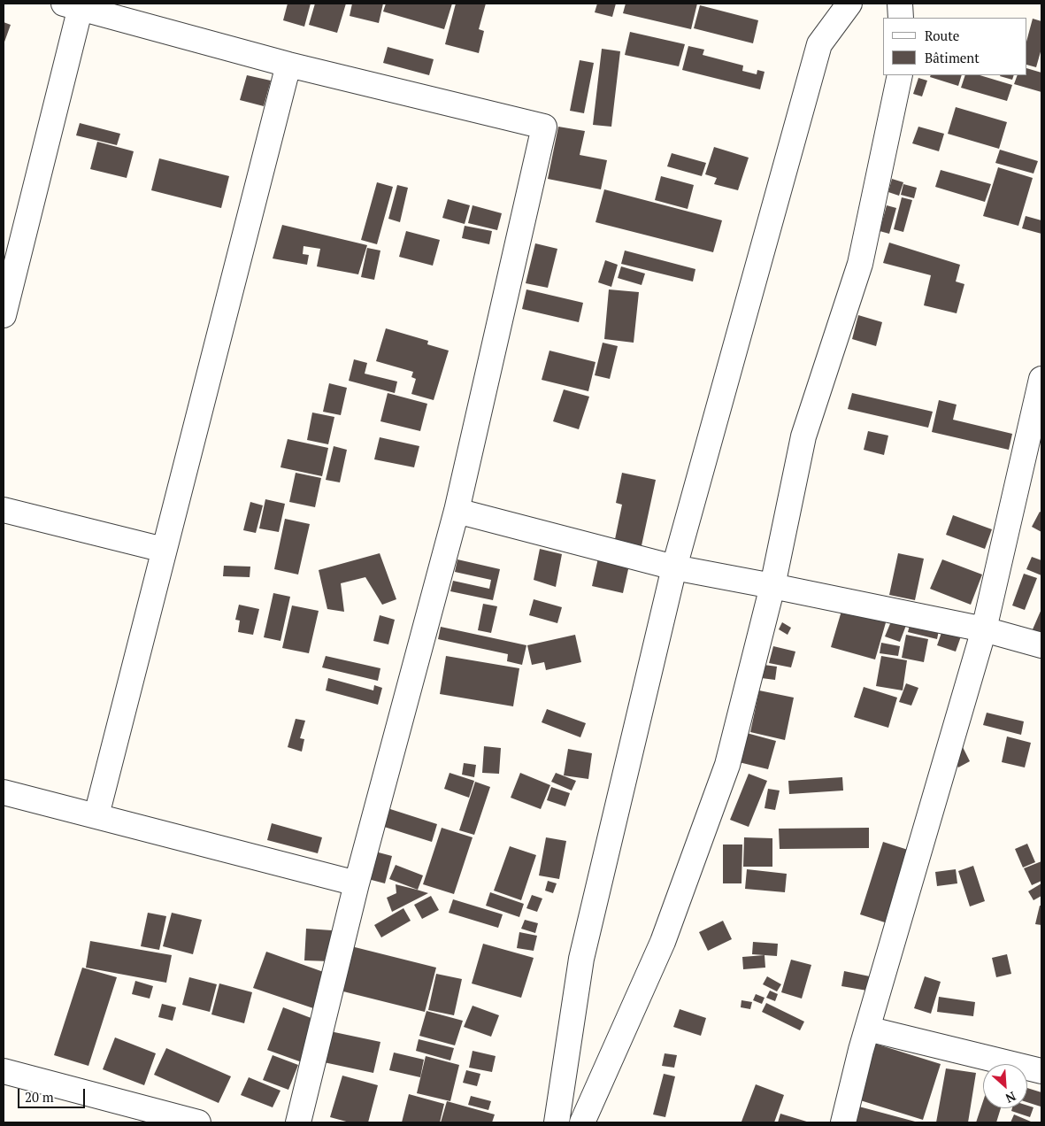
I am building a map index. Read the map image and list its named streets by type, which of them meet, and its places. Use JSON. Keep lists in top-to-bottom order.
{
  "legend": ["Route", "Bâtiment"],
  "scale_bar": "20 m",
  "north": "bottom right"
}
